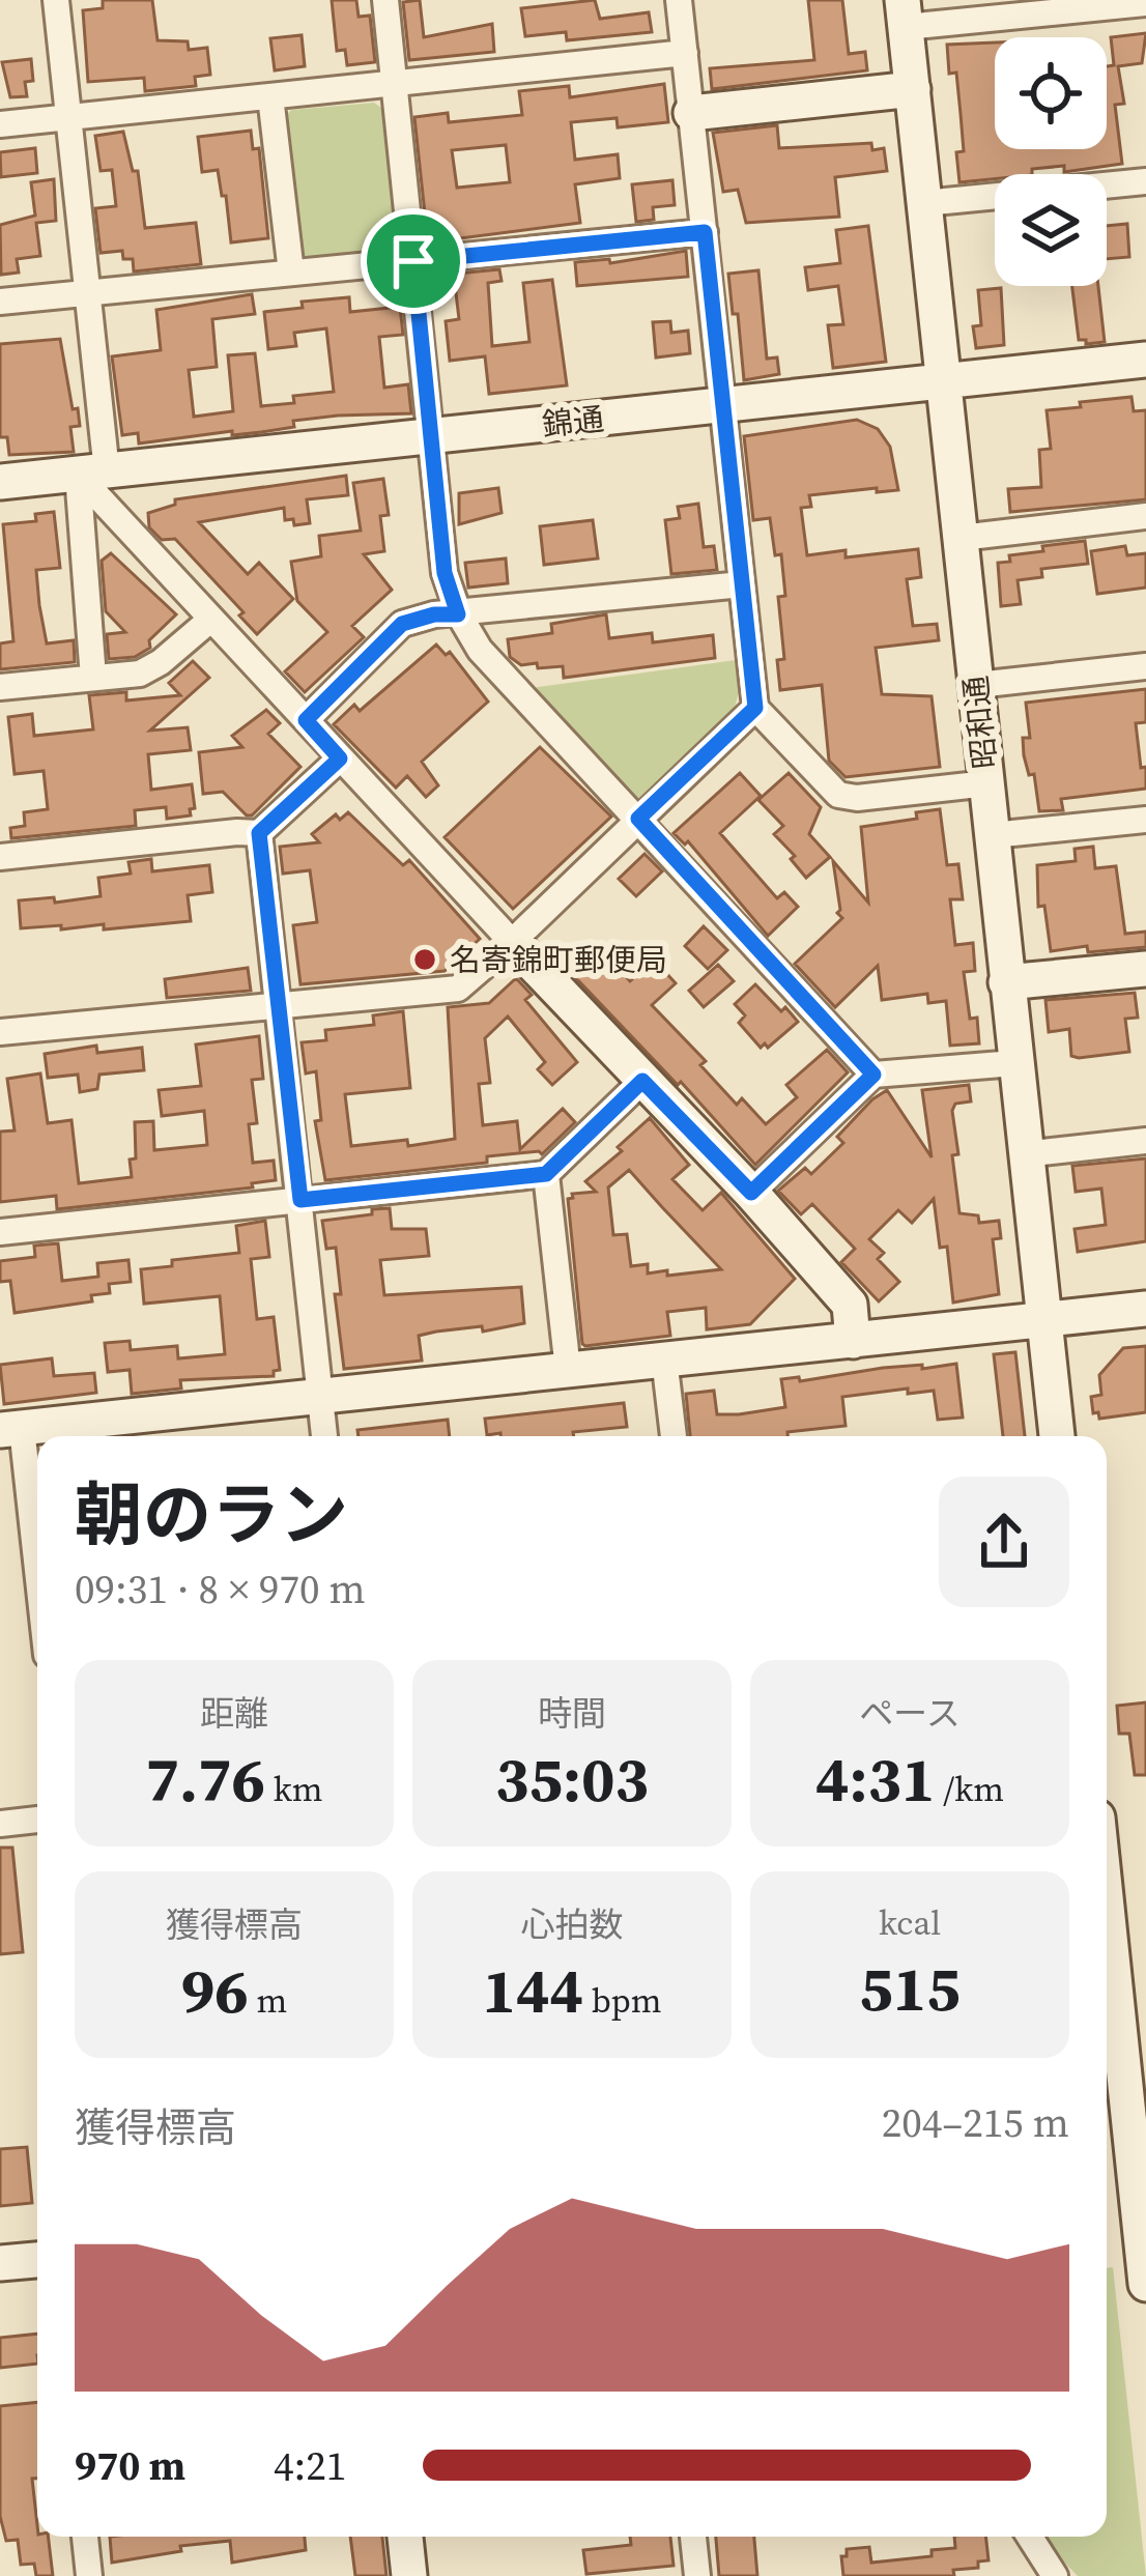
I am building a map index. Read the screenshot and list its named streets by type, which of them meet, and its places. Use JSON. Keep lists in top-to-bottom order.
{
  "streets": {
    "street": ["錦通", "昭和通"]
  },
  "crossings": [
    ["錦通", "昭和通"]
  ],
  "places": ["名寄錦町郵便局"],
  "page": {
    "heading": ["朝のラン", "09:31 · 8 × 970 m"],
    "stats": [
      ["距離", "7.76 km"],
      ["時間", "35:03"],
      ["ペース", "4:31 /km"],
      ["獲得標高", "96 m"],
      ["心拍数", "144 bpm"],
      ["kcal", "515"]
    ],
    "chart": ["獲得標高", "204–215 m"],
    "list": [
      {
        "name": "970 m",
        "note": "4:21"
      }
    ]
  }
}
